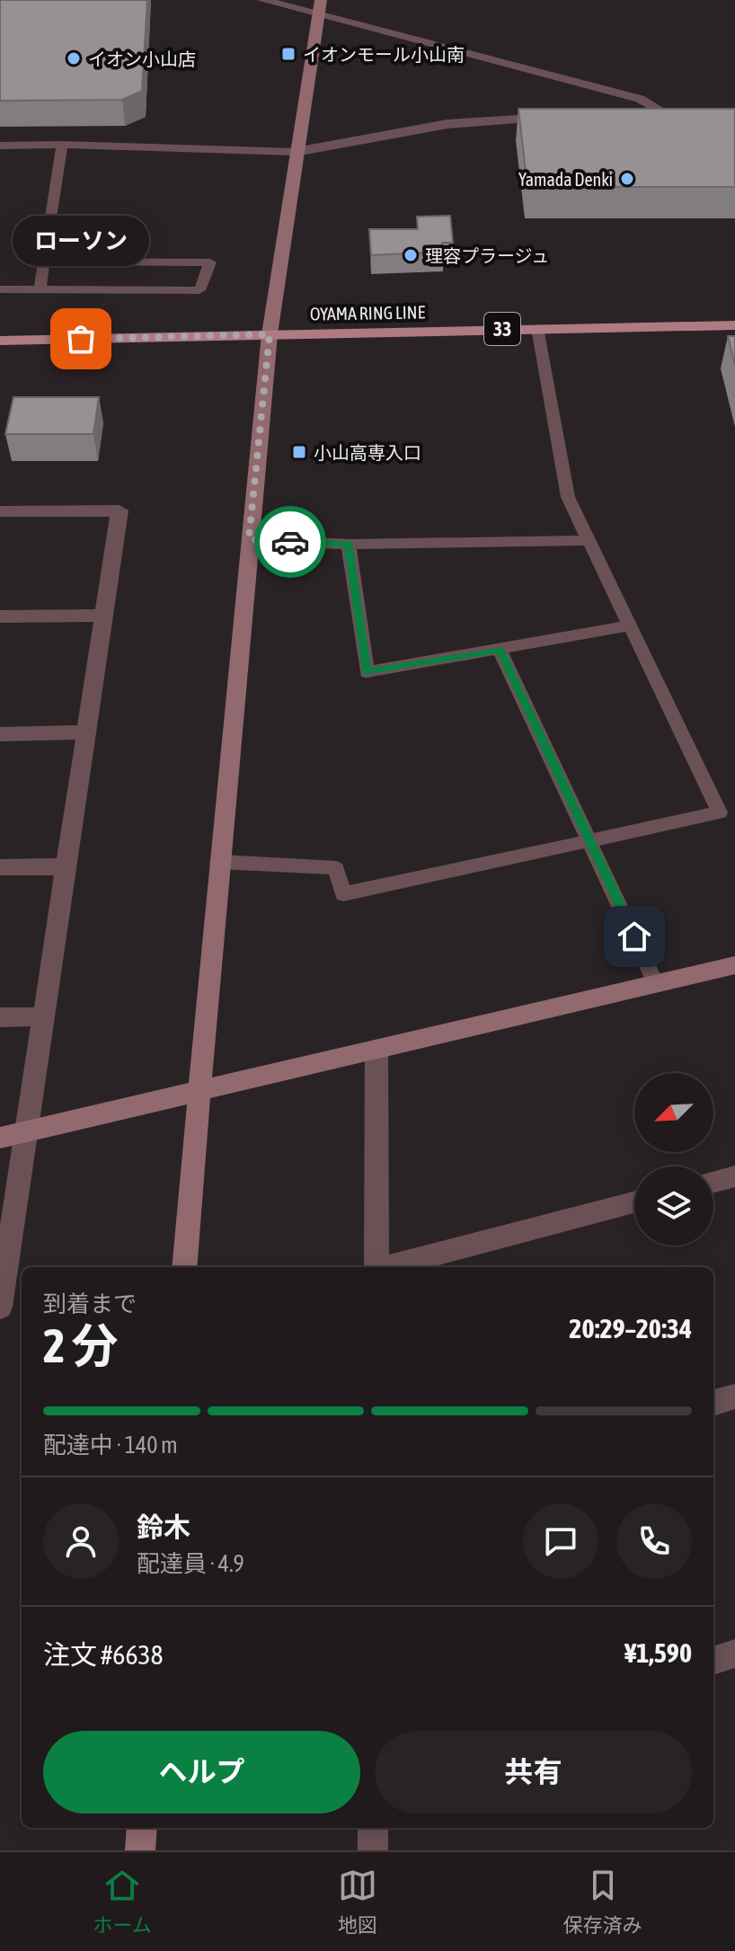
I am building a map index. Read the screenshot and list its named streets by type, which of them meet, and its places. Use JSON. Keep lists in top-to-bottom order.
{
  "streets": {
    "main road": ["OYAMA RING LINE", "33"]
  },
  "places": {
    "transit": ["イオンモール小山南", "小山高専入口"],
    "other": [
      "イオン小山店",
      "Yamada Denki",
      "理容プラージュ",
      "ローソン"
    ]
  },
  "north": "bottom left",
  "page": {
    "bubble": "ローソン",
    "heading": ["2 分", "到着まで", "20:29–20:34"],
    "panel": [
      "鈴木",
      "配達員 · 4.9",
      "注文 #6638",
      "¥1,590"
    ],
    "bar": "配達中 · 140 m",
    "buttons": ["ヘルプ", "共有"],
    "tabs": ["ホーム", "地図", "保存済み"]
  }
}
